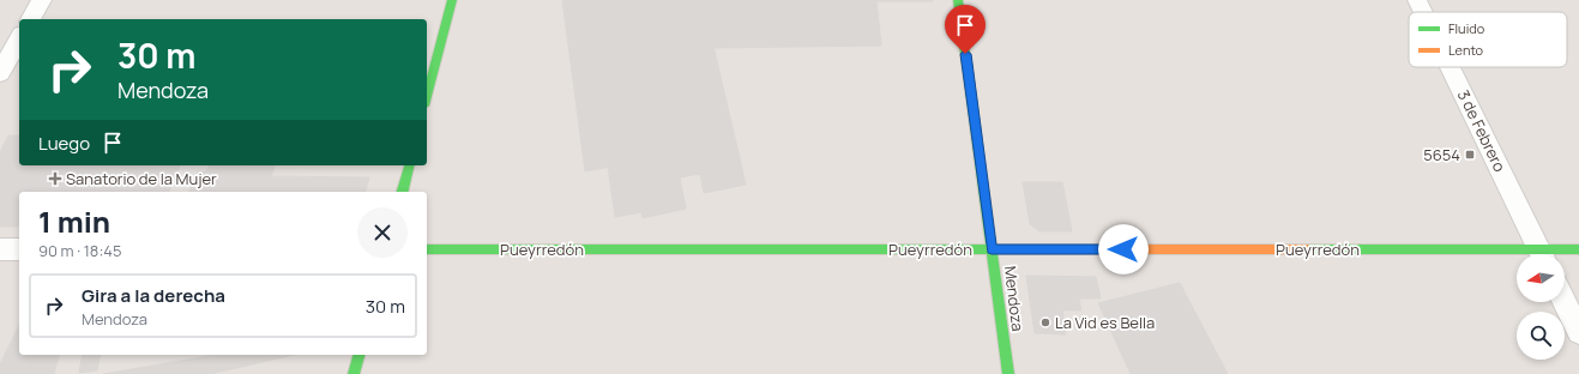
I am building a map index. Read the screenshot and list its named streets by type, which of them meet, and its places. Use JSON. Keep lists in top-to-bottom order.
{
  "streets": {
    "street": ["3 de Febrero", "Pueyrredón", "Mendoza"]
  },
  "crossings": [
    ["Pueyrredón", "Mendoza"]
  ],
  "places": {
    "transit": ["5654"],
    "health": ["Sanatorio de la Mujer"],
    "other": ["La Vid es Bella"]
  },
  "legend": ["Fluido", "Lento"],
  "north": "left",
  "page": {
    "turn": ["30 m", "Mendoza"],
    "then": "Luego",
    "heading": ["1 min", "90 m · 18:45"],
    "list": [
      {
        "name": "Gira a la derecha",
        "note": "Mendoza",
        "value": "30 m"
      }
    ]
  }
}
